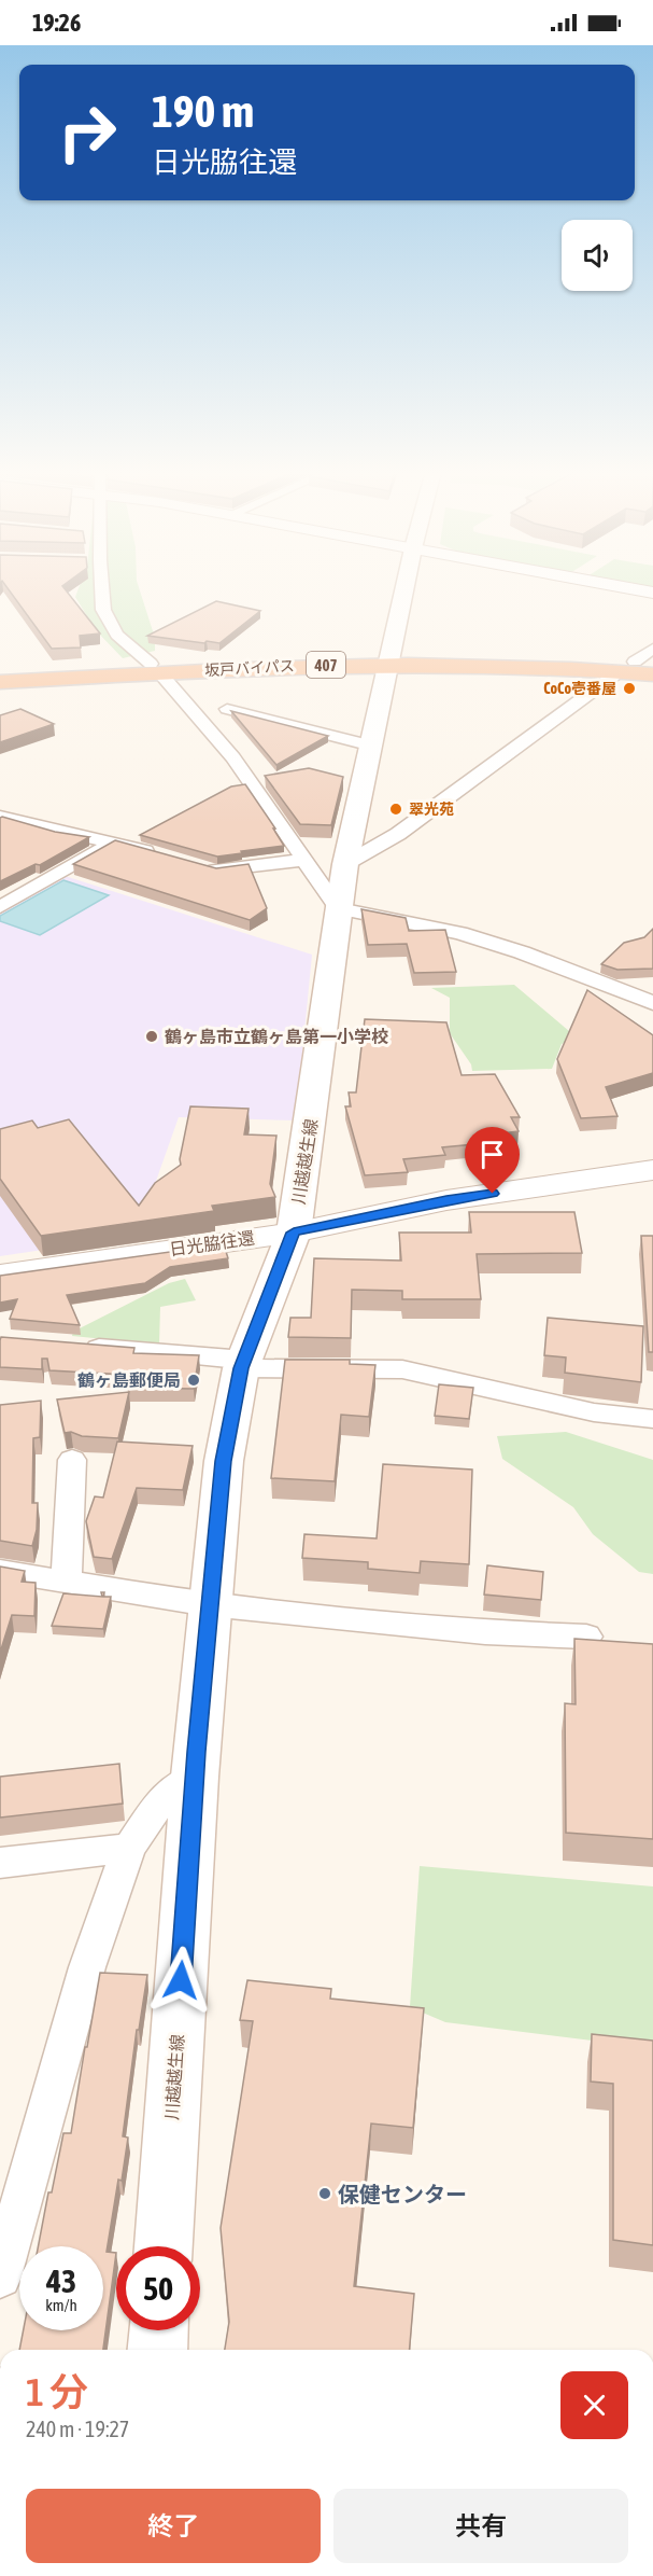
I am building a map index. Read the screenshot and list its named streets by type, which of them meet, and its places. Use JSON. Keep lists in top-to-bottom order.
{
  "streets": {
    "highway": ["407", "坂戸バイパス"],
    "main road": ["川越越生線"],
    "street": ["日光脇往還"]
  },
  "crossings": [
    ["坂戸バイパス", "川越越生線"],
    ["川越越生線", "日光脇往還"]
  ],
  "places": [
    "CoCo壱番屋",
    "翠光苑",
    "鶴ヶ島市立鶴ヶ島第一小学校",
    "鶴ヶ島郵便局",
    "保健センター"
  ],
  "page": {
    "status": "19:26",
    "turn": ["190 m", "日光脇往還"],
    "speed": "43 km/h",
    "limit": "50",
    "heading": ["1 分", "240 m · 19:27"],
    "buttons": ["終了", "共有"]
  }
}
